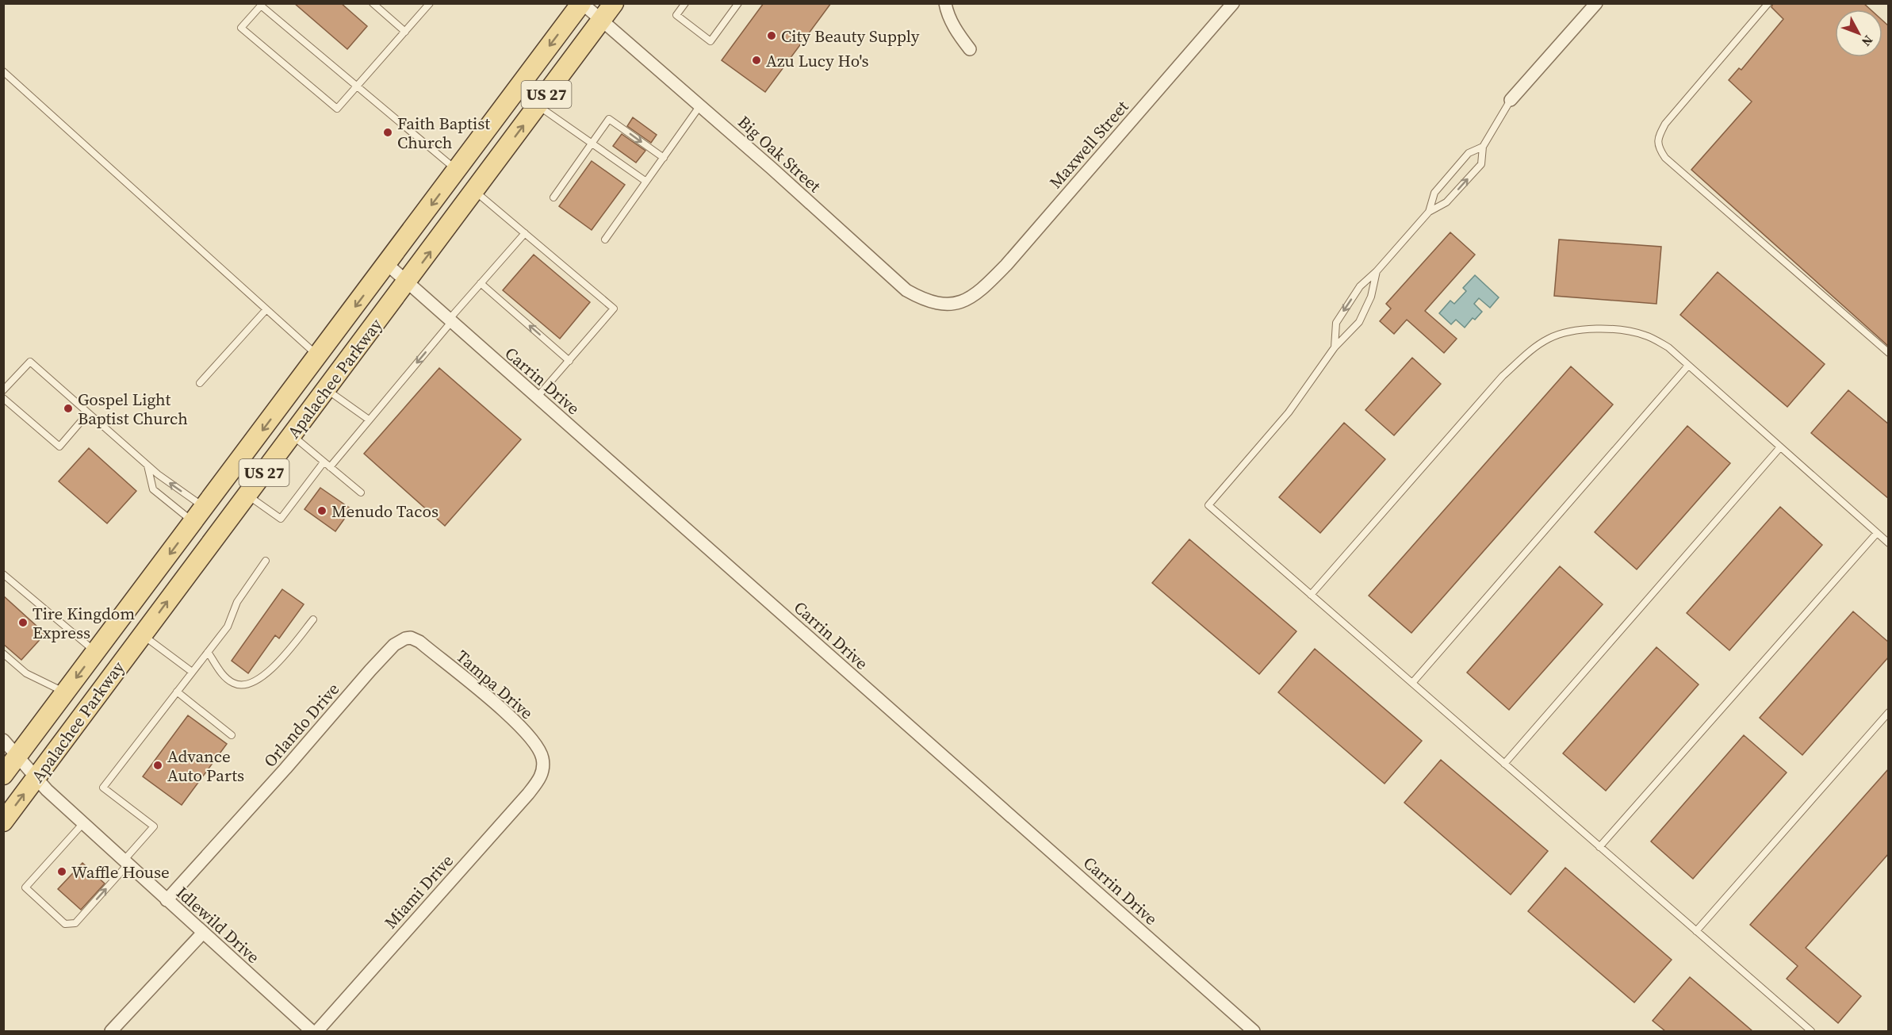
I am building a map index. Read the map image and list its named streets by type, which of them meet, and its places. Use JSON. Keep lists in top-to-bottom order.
{
  "streets": {
    "main road": ["US 27", "Apalachee Parkway"],
    "street": [
      "Maxwell Street",
      "Big Oak Street",
      "Carrin Drive",
      "Tampa Drive",
      "Orlando Drive",
      "Miami Drive",
      "Idlewild Drive"
    ]
  },
  "crossings": [
    ["Maxwell Street", "Big Oak Street"],
    ["Big Oak Street", "Apalachee Parkway"],
    ["Apalachee Parkway", "Carrin Drive"],
    ["Apalachee Parkway", "Idlewild Drive"],
    ["Tampa Drive", "Orlando Drive"],
    ["Tampa Drive", "Miami Drive"],
    ["Orlando Drive", "Idlewild Drive"]
  ],
  "places": [
    "City Beauty Supply",
    "Azu Lucy Ho's",
    "Faith Baptist Church",
    "Gospel Light Baptist Church",
    "Menudo Tacos",
    "Tire Kingdom Express",
    "Advance Auto Parts",
    "Waffle House"
  ],
  "north": "bottom right"
}
